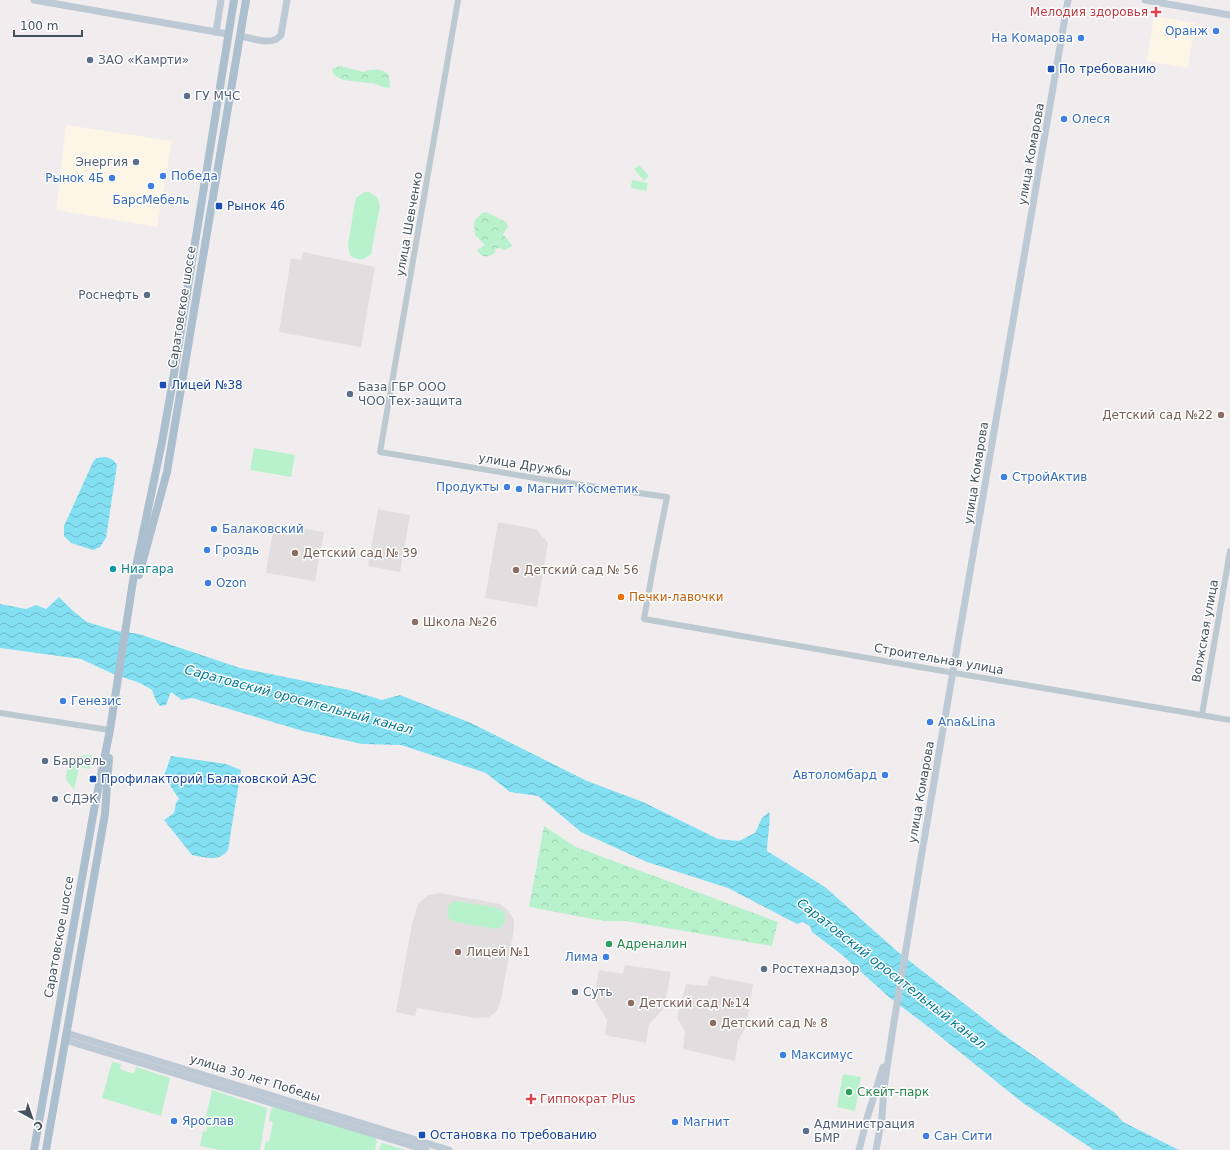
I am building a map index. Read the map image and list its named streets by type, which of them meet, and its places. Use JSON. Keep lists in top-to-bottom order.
{
  "streets": {
    "main road": ["улица Комарова", "Саратовское шоссе", "улица 30 лет Победы"],
    "street": [
      "улица Шевченко",
      "улица Дружбы",
      "Волжская улица",
      "Строительная улица"
    ]
  },
  "crossings": [
    ["улица Комарова", "Строительная улица"],
    ["улица Шевченко", "улица Дружбы"],
    ["Саратовское шоссе", "улица 30 лет Победы"],
    ["улица Дружбы", "Строительная улица"],
    ["Волжская улица", "Строительная улица"]
  ],
  "water": ["Саратовский оросительный канал"],
  "places": {
    "health": ["Мелодия здоровья", "Гиппократ Plus"],
    "other": [
      "Оранж",
      "На Комарова",
      "ЗАО «Камрти»",
      "ГУ МЧС",
      "Олеся",
      "Энергия",
      "Победа",
      "Рынок 4Б",
      "БарсМебель",
      "Роснефть",
      "База ГБР ООО ЧОО Тех-защита",
      "Детский сад №22",
      "СтройАктив",
      "Продукты",
      "Магнит Косметик",
      "Балаковский",
      "Гроздь",
      "Детский сад № 39",
      "Ниагара",
      "Детский сад № 56",
      "Ozon",
      "Печки-лавочки",
      "Школа №26",
      "Генезис",
      "Ana&Lina",
      "Баррель",
      "Автоломбард",
      "СДЭК",
      "Адреналин",
      "Лицей №1",
      "Лима",
      "Ростехнадзор",
      "Суть",
      "Детский сад №14",
      "Детский сад № 8",
      "Максимус",
      "Скейт-парк",
      "Ярослав",
      "Магнит",
      "Администрация БМР",
      "Сан Сити"
    ],
    "transit": [
      "По требованию",
      "Рынок 4б",
      "Лицей №38",
      "Профилакторий Балаковской АЭС",
      "Остановка по требованию"
    ]
  },
  "scale_bar": "100 m",
  "north": "bottom right"
}
